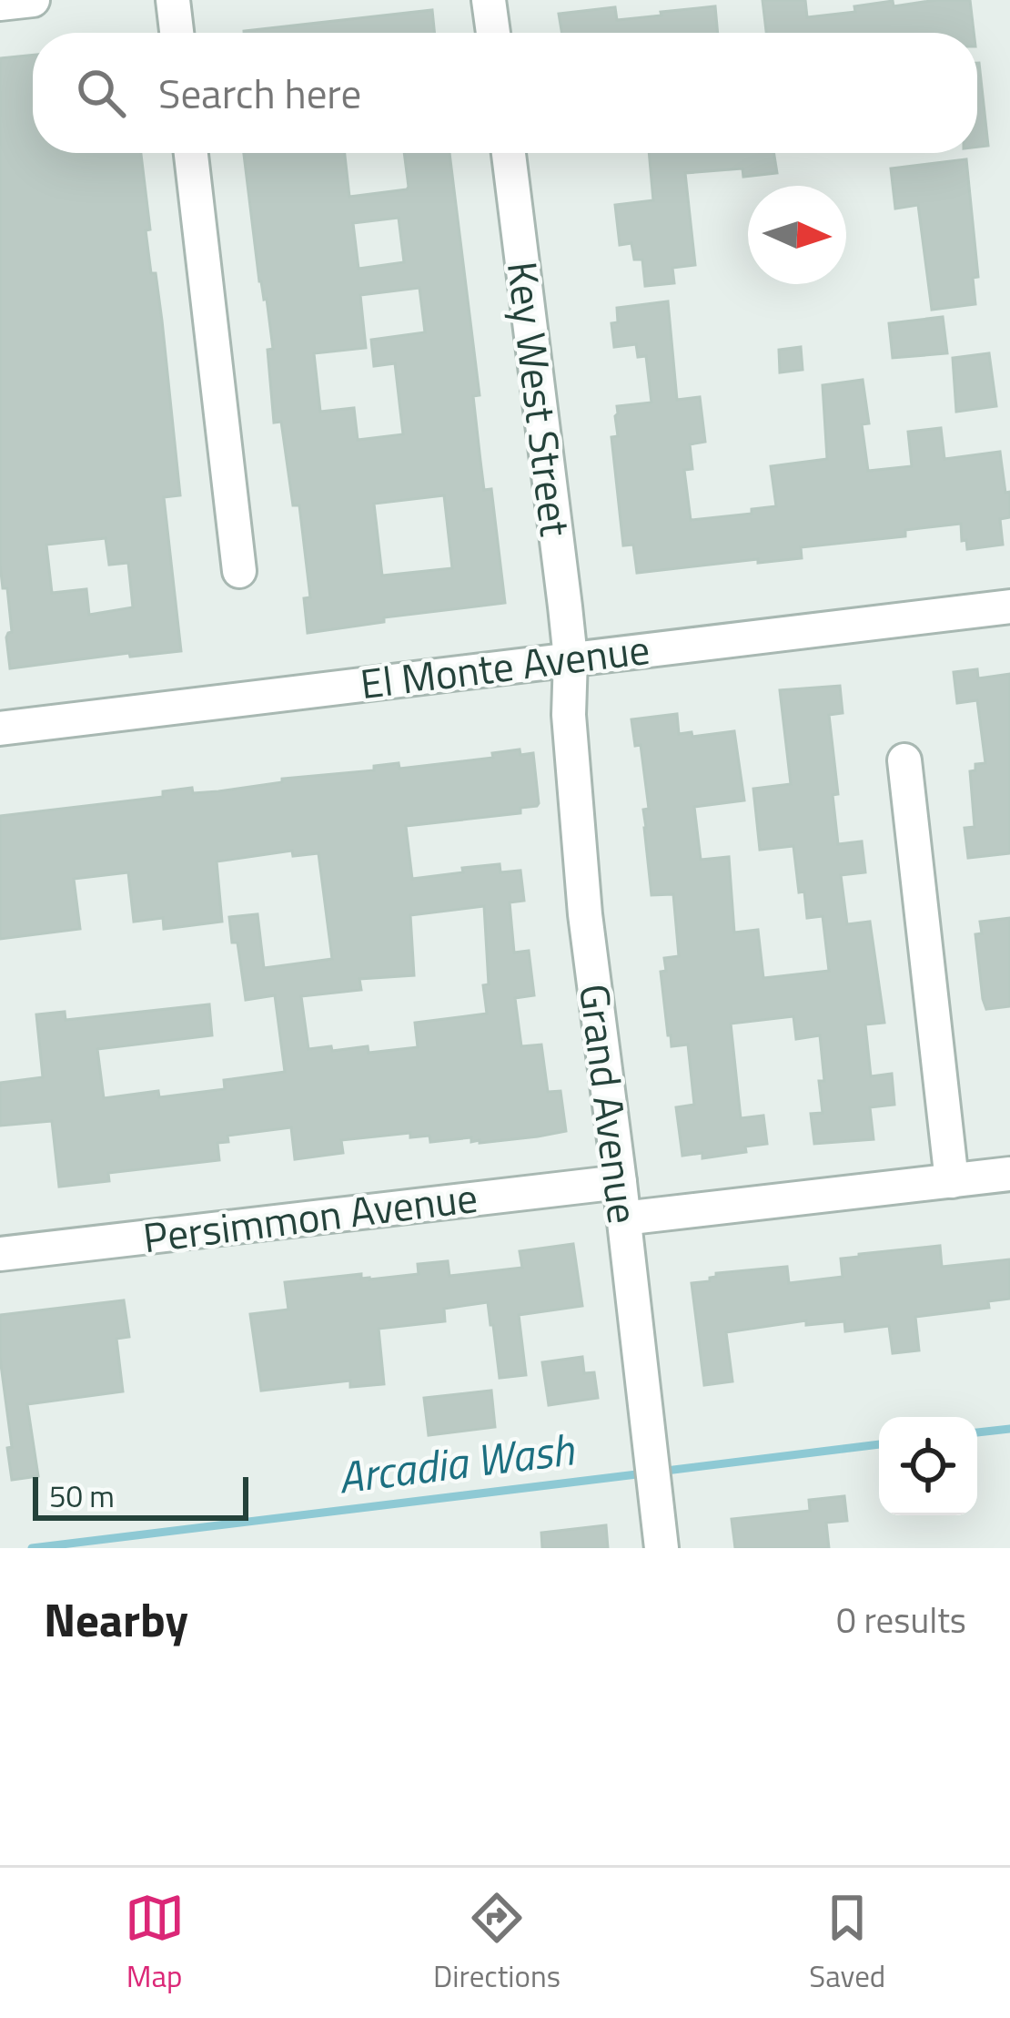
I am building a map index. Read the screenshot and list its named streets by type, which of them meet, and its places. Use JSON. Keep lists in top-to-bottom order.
{
  "streets": {
    "street": [
      "Key West Street",
      "El Monte Avenue",
      "Grand Avenue",
      "Persimmon Avenue"
    ]
  },
  "crossings": [
    ["Key West Street", "El Monte Avenue"],
    ["Key West Street", "Grand Avenue"],
    ["El Monte Avenue", "Grand Avenue"],
    ["Grand Avenue", "Persimmon Avenue"]
  ],
  "water": ["Arcadia Wash"],
  "scale_bar": "50 m",
  "north": "right",
  "page": {
    "search": "Search here",
    "scale": "50 m",
    "heading": ["Nearby", "0 results"],
    "nav": ["Map", "Directions", "Saved"]
  }
}
